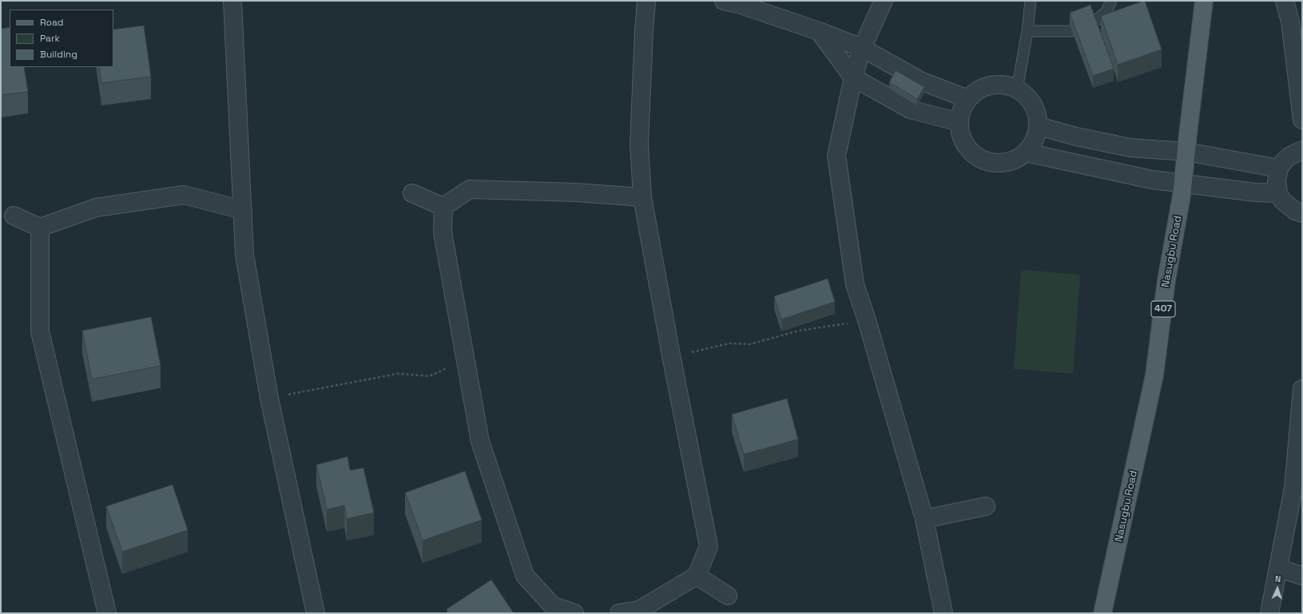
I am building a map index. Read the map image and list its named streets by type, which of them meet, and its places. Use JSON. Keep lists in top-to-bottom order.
{
  "streets": {
    "main road": ["Nasugbu Road", "407"]
  },
  "legend": ["Road", "Park", "Building"],
  "north": "top"
}
